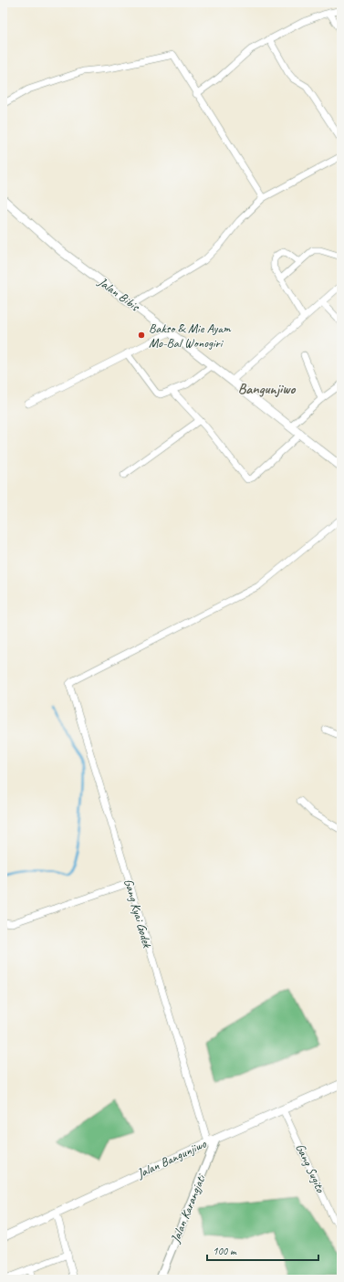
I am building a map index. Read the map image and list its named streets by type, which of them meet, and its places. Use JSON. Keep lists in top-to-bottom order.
{
  "streets": {
    "main road": ["Jalan Bibis", "Jalan Bangunjiwo"],
    "street": ["Gang Kyai Godek", "Gang Sugito", "Jalan Karangjati"]
  },
  "crossings": [
    ["Gang Kyai Godek", "Jalan Bangunjiwo"],
    ["Jalan Bangunjiwo", "Gang Sugito"],
    ["Jalan Bangunjiwo", "Jalan Karangjati"]
  ],
  "districts": ["Bangunjiwo"],
  "places": ["Bakso & Mie Ayam Mo-Bal Wonogiri"],
  "scale_bar": "100 m"
}
